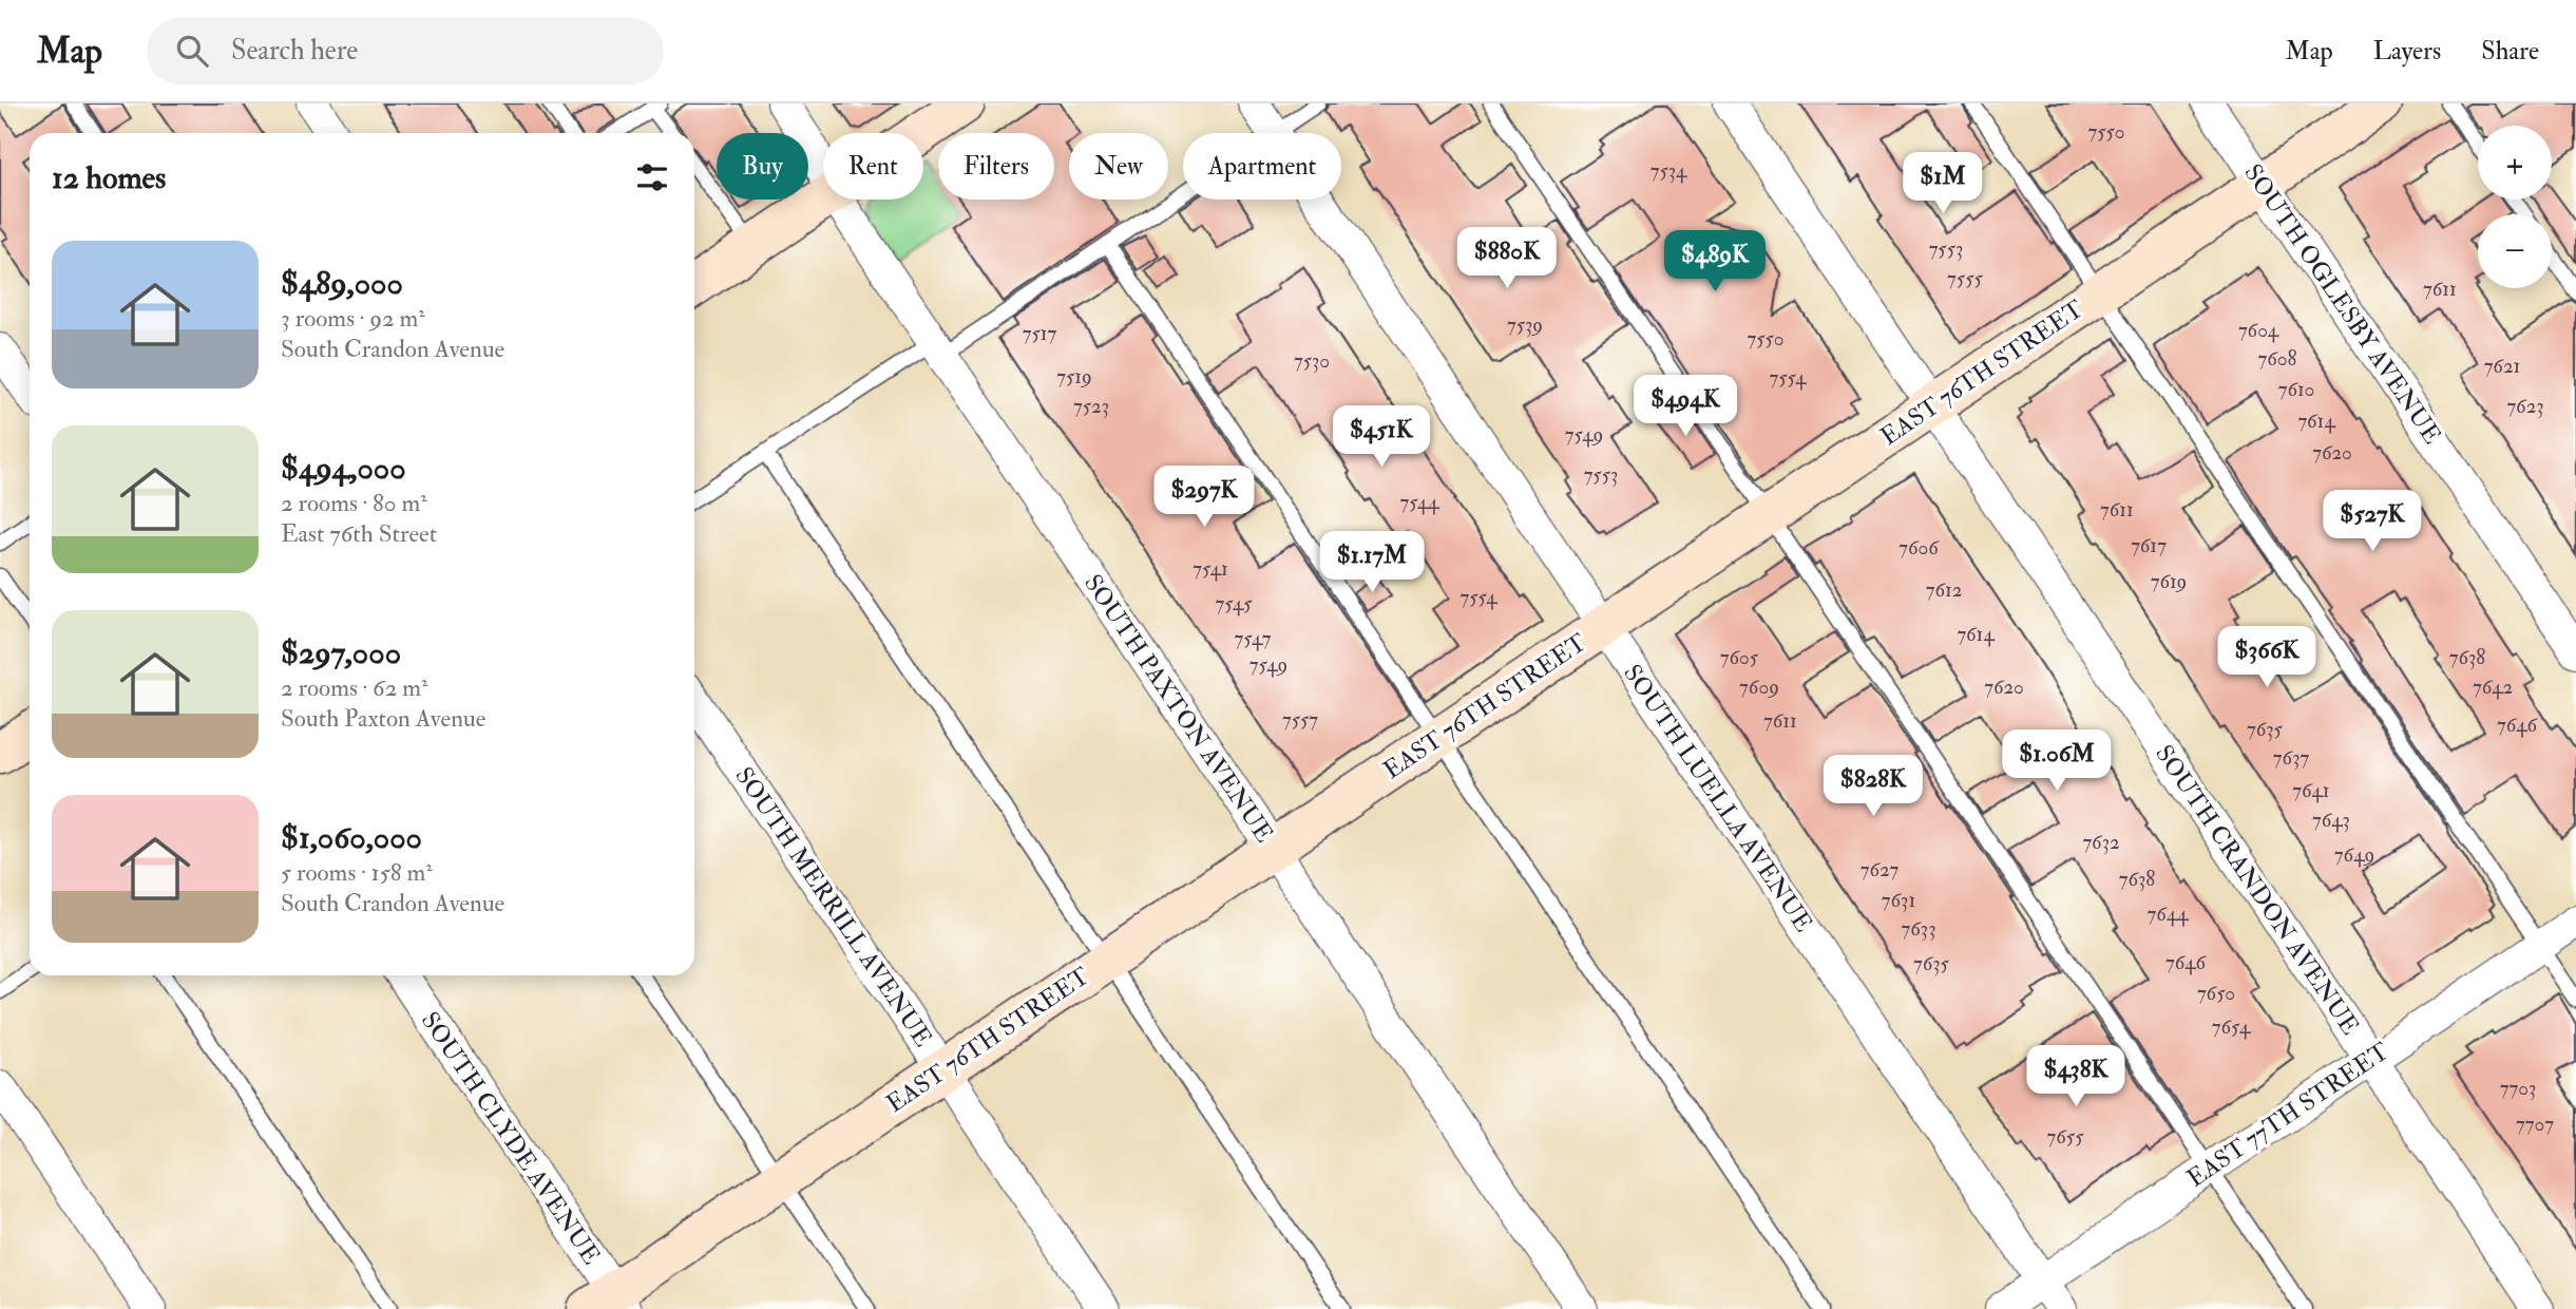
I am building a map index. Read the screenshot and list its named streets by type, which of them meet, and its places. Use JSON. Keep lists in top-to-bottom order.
{
  "streets": {
    "street": [
      "SOUTH OGLESBY AVENUE",
      "EAST 76TH STREET",
      "SOUTH PAXTON AVENUE",
      "SOUTH LUELLA AVENUE",
      "SOUTH CRANDON AVENUE",
      "SOUTH MERRILL AVENUE",
      "EAST 77TH STREET",
      "SOUTH CLYDE AVENUE"
    ]
  },
  "crossings": [
    ["SOUTH OGLESBY AVENUE", "EAST 76TH STREET"],
    ["EAST 76TH STREET", "SOUTH PAXTON AVENUE"],
    ["EAST 76TH STREET", "SOUTH LUELLA AVENUE"],
    ["EAST 76TH STREET", "SOUTH CRANDON AVENUE"],
    ["EAST 76TH STREET", "SOUTH MERRILL AVENUE"],
    ["EAST 76TH STREET", "SOUTH CLYDE AVENUE"],
    ["SOUTH LUELLA AVENUE", "EAST 77TH STREET"],
    ["SOUTH CRANDON AVENUE", "EAST 77TH STREET"]
  ],
  "house_numbers": [
    "7550",
    "7534",
    "7553",
    "7555",
    "7611",
    "7539",
    "7604",
    "7517",
    "7550",
    "7608",
    "7530",
    "7621",
    "7519",
    "7554",
    "7610",
    "7523",
    "7623",
    "7614",
    "7549",
    "7620",
    "7553",
    "7544",
    "7611",
    "7617",
    "7606",
    "7541",
    "7619",
    "7612",
    "7554",
    "7545",
    "7614",
    "7547",
    "7605",
    "7638",
    "7549",
    "7609",
    "7620",
    "7642",
    "7557",
    "7611",
    "7646",
    "7635",
    "7637",
    "7641",
    "7643",
    "7632",
    "7649",
    "7627",
    "7638",
    "7631",
    "7644",
    "7633",
    "7646",
    "7635",
    "7650",
    "7654",
    "7703",
    "7707",
    "7655"
  ],
  "page": {
    "header": "Map",
    "search": "Search here",
    "nav": ["Map", "Layers", "Share"],
    "map_buttons": ["+", "−"],
    "chip": [
      "Buy",
      "Rent",
      "Filters",
      "New",
      "Apartment"
    ],
    "heading": "12 homes",
    "price": [
      "$1M",
      "$880K",
      "$489K",
      "$494K",
      "$451K",
      "$297K",
      "$527K",
      "$1.17M",
      "$366K",
      "$1.06M",
      "$828K",
      "$438K"
    ],
    "list": [
      {
        "name": "$489,000",
        "note": "3 rooms · 92 m² · South Crandon Avenue"
      },
      {
        "name": "$494,000",
        "note": "2 rooms · 80 m² · East 76th Street"
      },
      {
        "name": "$297,000",
        "note": "2 rooms · 62 m² · South Paxton Avenue"
      },
      {
        "name": "$1,060,000",
        "note": "5 rooms · 158 m² · South Crandon Avenue"
      }
    ]
  }
}
